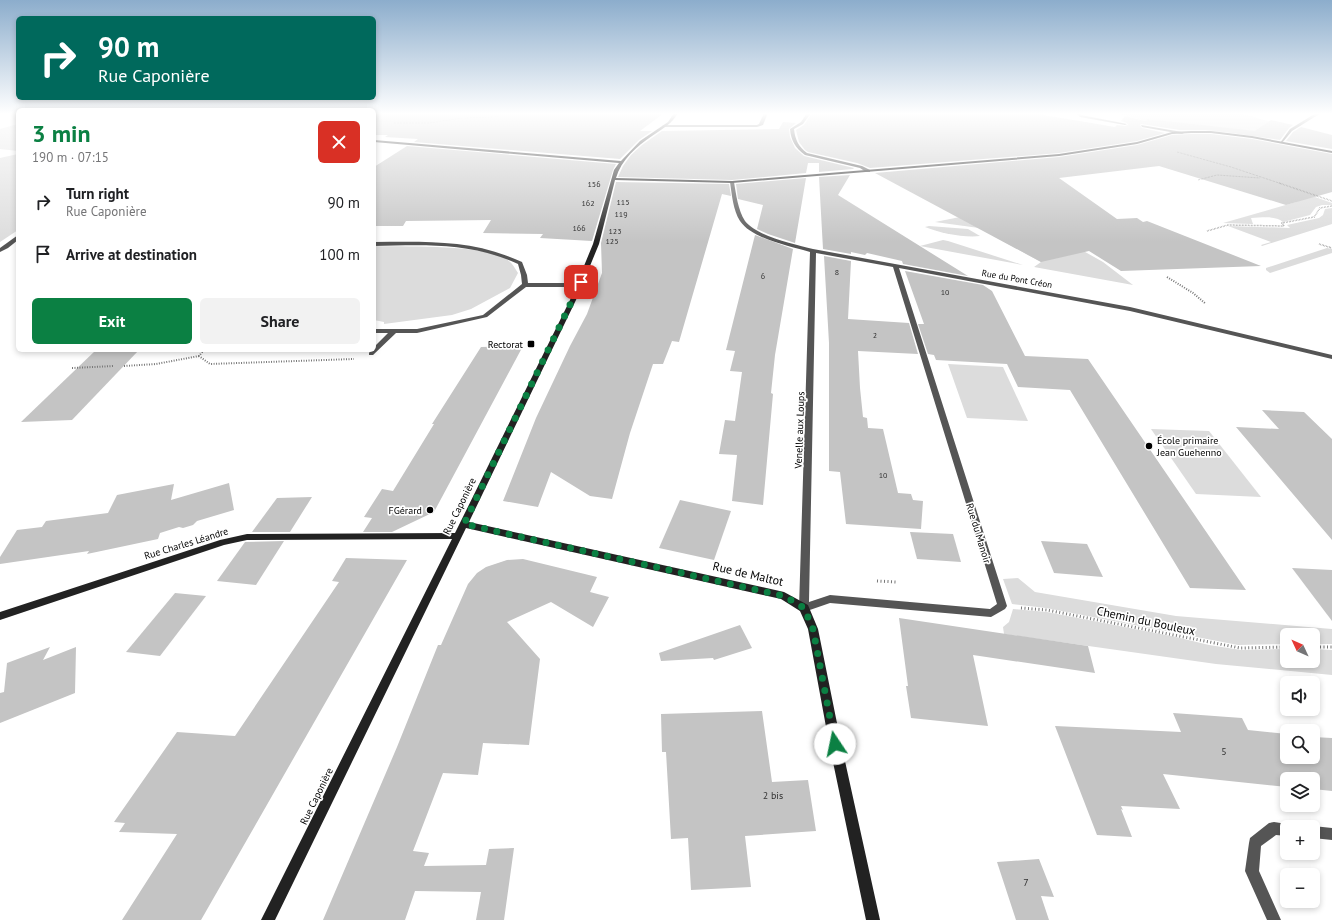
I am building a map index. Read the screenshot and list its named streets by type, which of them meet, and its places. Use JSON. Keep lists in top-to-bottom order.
{
  "streets": {
    "street": [
      "Rue du Pont Créon",
      "Venelle aux Loups",
      "Rue Caponière",
      "Rue du Manoir",
      "Rue Charles Léandre",
      "Rue de Maltot"
    ],
    "path": ["Chemin du Bouleux"]
  },
  "crossings": [
    ["Rue du Pont Créon", "Venelle aux Loups"],
    ["Rue du Pont Créon", "Rue du Manoir"],
    ["Venelle aux Loups", "Rue de Maltot"],
    ["Rue Caponière", "Rue Charles Léandre"],
    ["Rue Caponière", "Rue de Maltot"],
    ["Rue du Manoir", "Chemin du Bouleux"]
  ],
  "places": {
    "transit": ["Rectorat"],
    "other": ["École primaire Jean Guehenno", "FGérard"]
  },
  "house_numbers": [
    "156",
    "115",
    "162",
    "119",
    "166",
    "123",
    "125",
    "8",
    "6",
    "10",
    "2",
    "10",
    "5",
    "2 bis",
    "7"
  ],
  "north": "top left",
  "page": {
    "turn": ["90 m", "Rue Caponière"],
    "heading": ["3 min", "190 m · 07:15"],
    "list": [
      {
        "name": "Turn right",
        "note": "Rue Caponière",
        "value": "90 m"
      },
      {
        "name": "Arrive at destination",
        "value": "100 m"
      }
    ],
    "buttons": ["Exit", "Share"],
    "map_buttons": ["+", "−"]
  }
}
